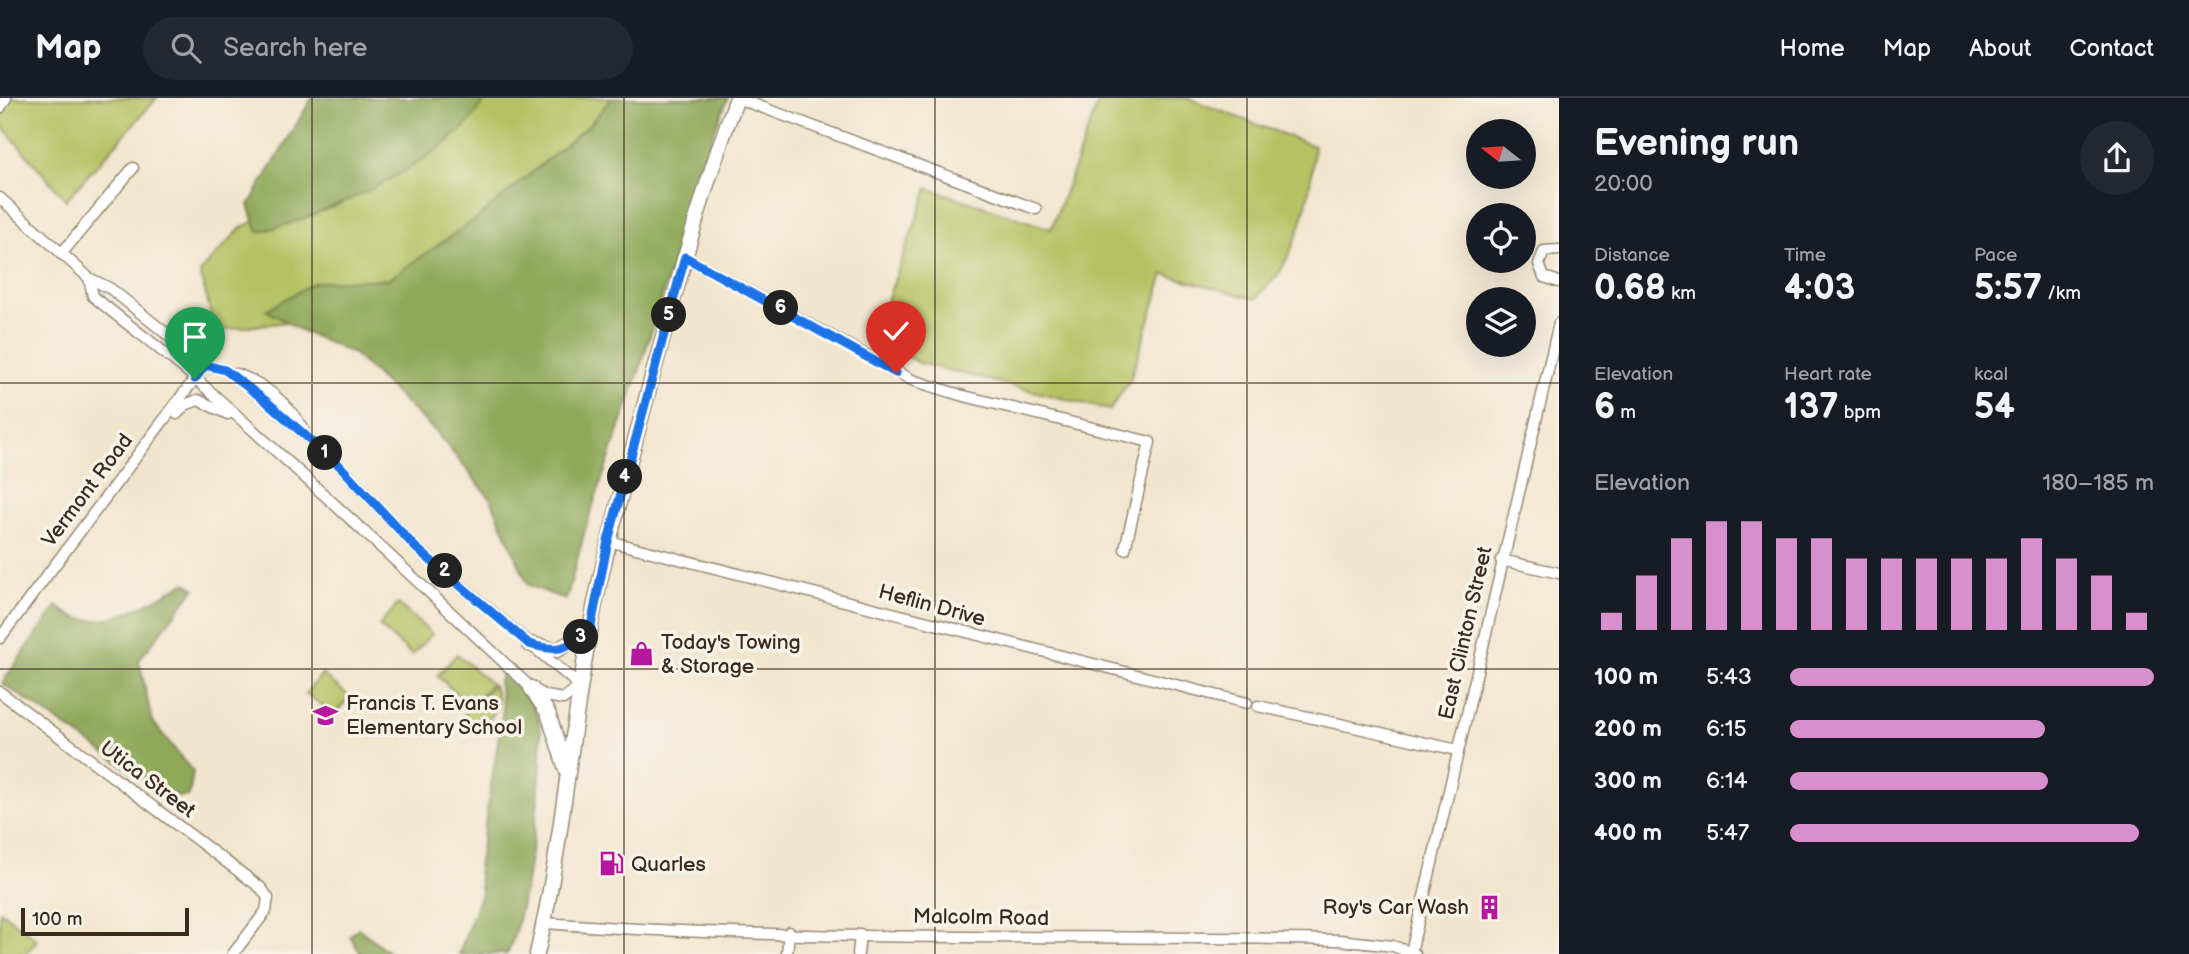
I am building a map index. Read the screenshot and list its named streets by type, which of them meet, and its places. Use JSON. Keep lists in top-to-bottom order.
{
  "streets": {
    "street": [
      "Vermont Road",
      "Heflin Drive",
      "East Clinton Street",
      "Utica Street",
      "Malcolm Road"
    ]
  },
  "crossings": [
    ["Heflin Drive", "East Clinton Street"],
    ["East Clinton Street", "Malcolm Road"]
  ],
  "places": {
    "shop": ["Today's Towing & Storage"],
    "school or university": ["Francis T. Evans Elementary School"],
    "fuel station": ["Quarles"],
    "building": ["Roy's Car Wash"]
  },
  "scale_bar": "100 m",
  "north": "left",
  "page": {
    "header": "Map",
    "search": "Search here",
    "nav": [
      "Home",
      "Map",
      "About",
      "Contact"
    ],
    "heading": ["Evening run", "20:00"],
    "stats": [
      ["Distance", "0.68 km"],
      ["Time", "4:03"],
      ["Pace", "5:57 /km"],
      ["Elevation", "6 m"],
      ["Heart rate", "137 bpm"],
      ["kcal", "54"]
    ],
    "pins": [
      "6",
      "5",
      "1",
      "4",
      "2",
      "3"
    ],
    "chart": ["Elevation", "180–185 m"],
    "list": [
      {
        "name": "100 m",
        "note": "5:43"
      },
      {
        "name": "200 m",
        "note": "6:15"
      },
      {
        "name": "300 m",
        "note": "6:14"
      },
      {
        "name": "400 m",
        "note": "5:47"
      }
    ],
    "scale": "100 m"
  }
}
